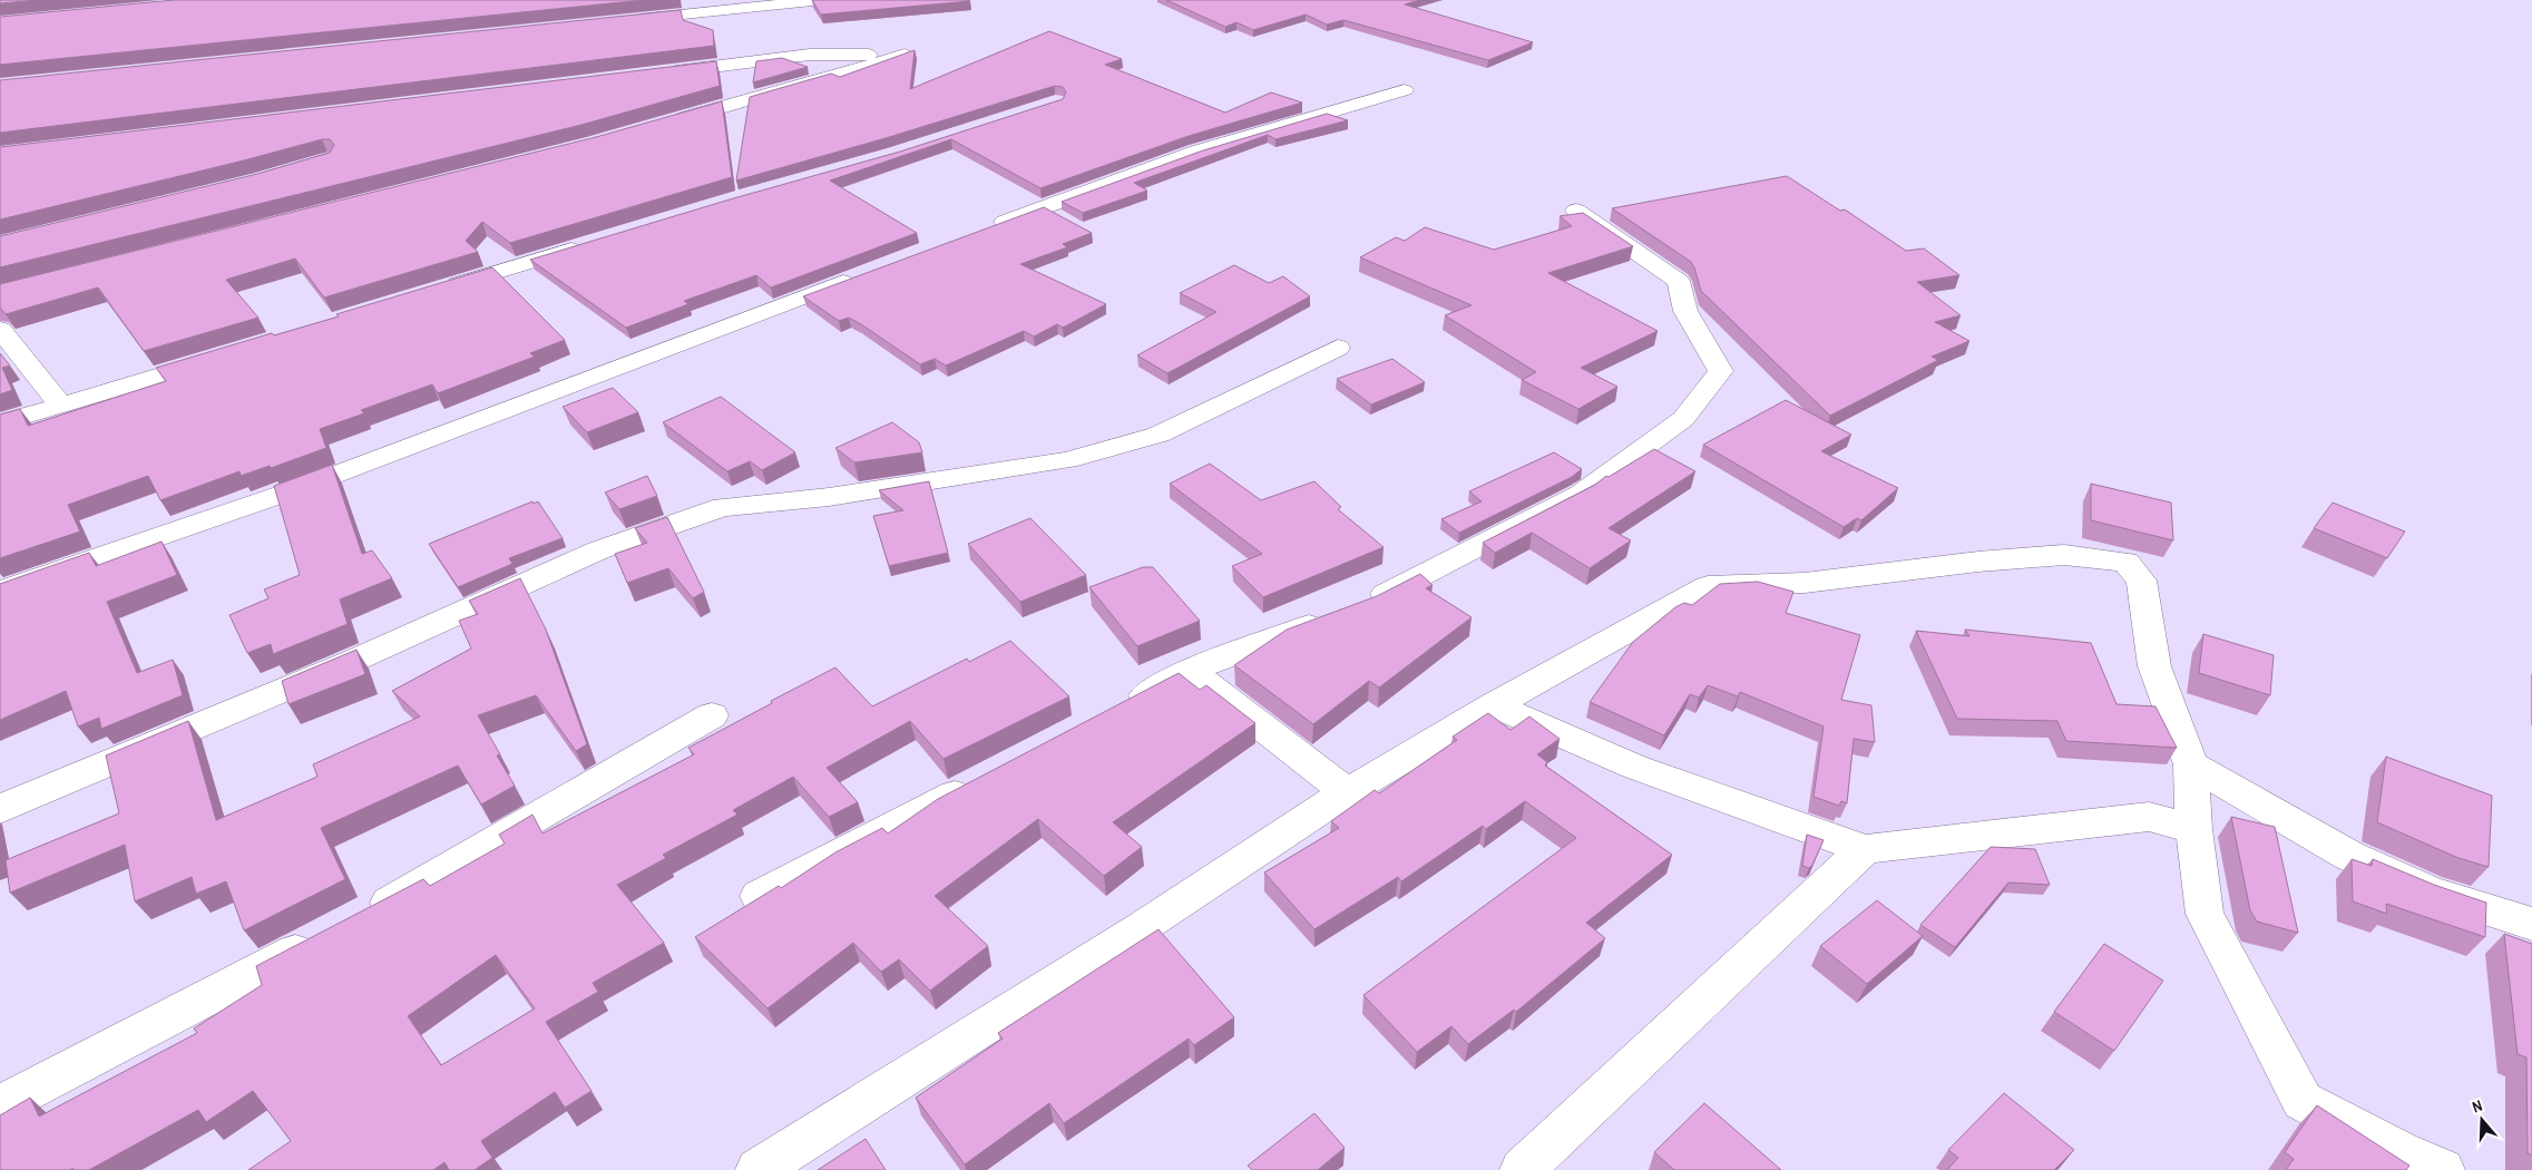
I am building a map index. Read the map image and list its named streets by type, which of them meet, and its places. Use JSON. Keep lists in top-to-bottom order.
{
  "north": "top"
}
